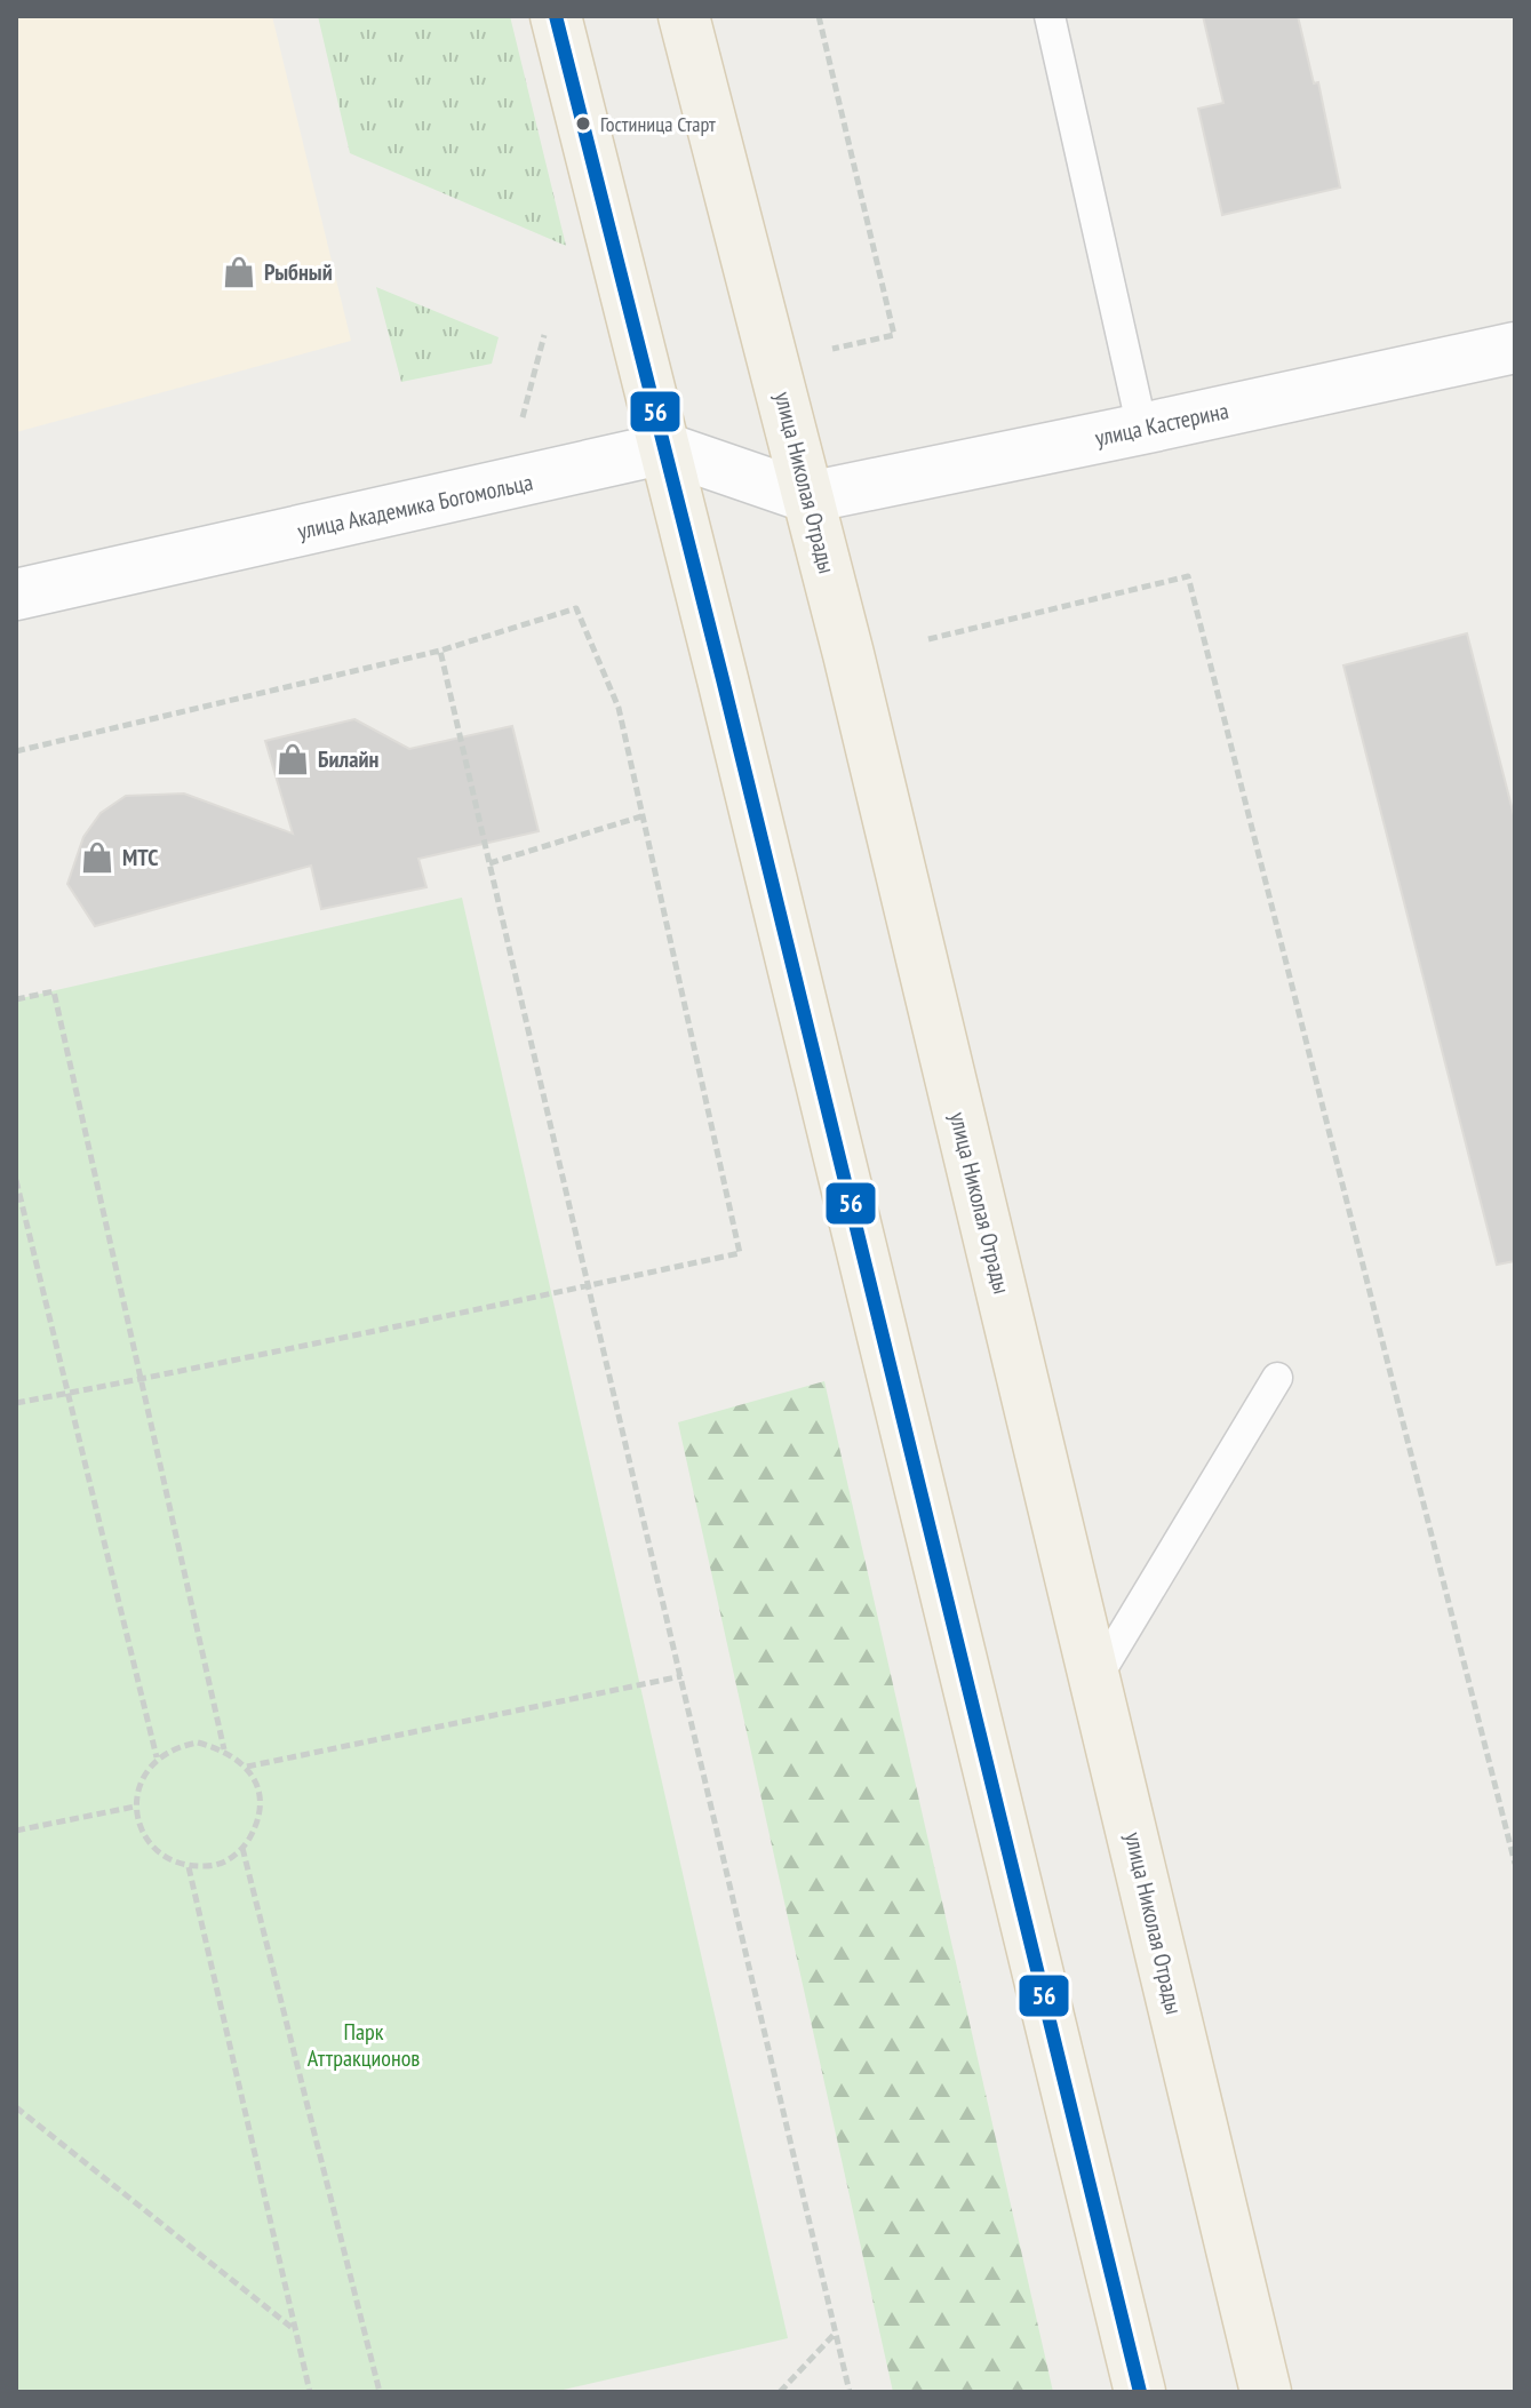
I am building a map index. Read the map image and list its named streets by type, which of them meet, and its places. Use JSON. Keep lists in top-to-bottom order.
{
  "streets": {
    "main road": ["улица Николая Отрады"],
    "street": ["улица Кастерина", "улица Академика Богомольца"]
  },
  "crossings": [
    ["улица Кастерина", "улица Николая Отрады"]
  ],
  "parks": ["Парк Аттракционов"],
  "places": {
    "other": ["Гостиница Старт"],
    "shop": ["Рыбный", "Билайн", "МТС"]
  },
  "lines": ["transit line 56"]
}
